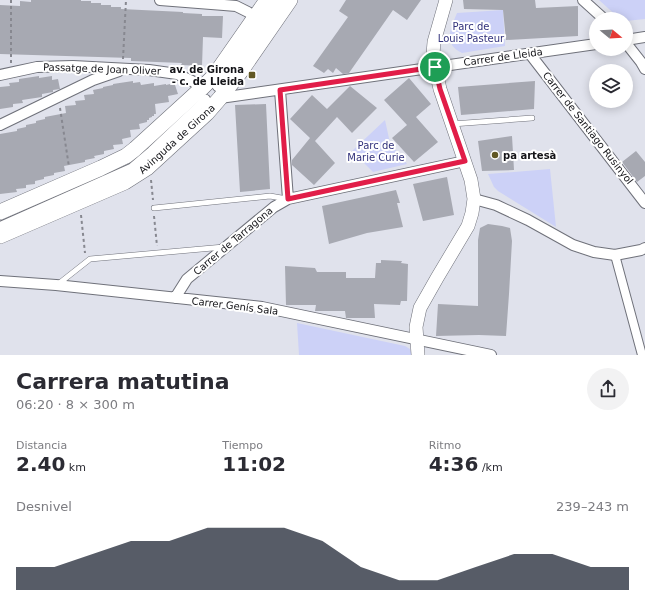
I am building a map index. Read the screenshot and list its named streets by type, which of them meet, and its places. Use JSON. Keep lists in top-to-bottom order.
{
  "streets": {
    "main road": ["Avinguda de Girona"],
    "street": [
      "Carrer de Lleida",
      "Passatge de Joan Oliver",
      "Carrer de Santiago Rusinyol",
      "Carrer de Tarragona",
      "Carrer Genís Sala"
    ]
  },
  "crossings": [
    ["Carrer de Lleida", "Passatge de Joan Oliver"],
    ["Carrer de Lleida", "Carrer de Santiago Rusinyol"],
    ["Carrer de Lleida", "Avinguda de Girona"],
    ["Passatge de Joan Oliver", "Avinguda de Girona"],
    ["Carrer de Tarragona", "Carrer Genís Sala"]
  ],
  "parks": ["Parc de Louis Pasteur", "Parc de Marie Curie"],
  "places": {
    "transit": ["av. de Girona - c. de Lleida"],
    "other": ["pa artesà"]
  },
  "north": "right",
  "page": {
    "heading": ["Carrera matutina", "06:20 · 8 × 300 m"],
    "stats": [
      ["Distancia", "2.40 km"],
      ["Tiempo", "11:02"],
      ["Ritmo", "4:36 /km"]
    ],
    "chart": ["Desnivel", "239–243 m"]
  }
}
